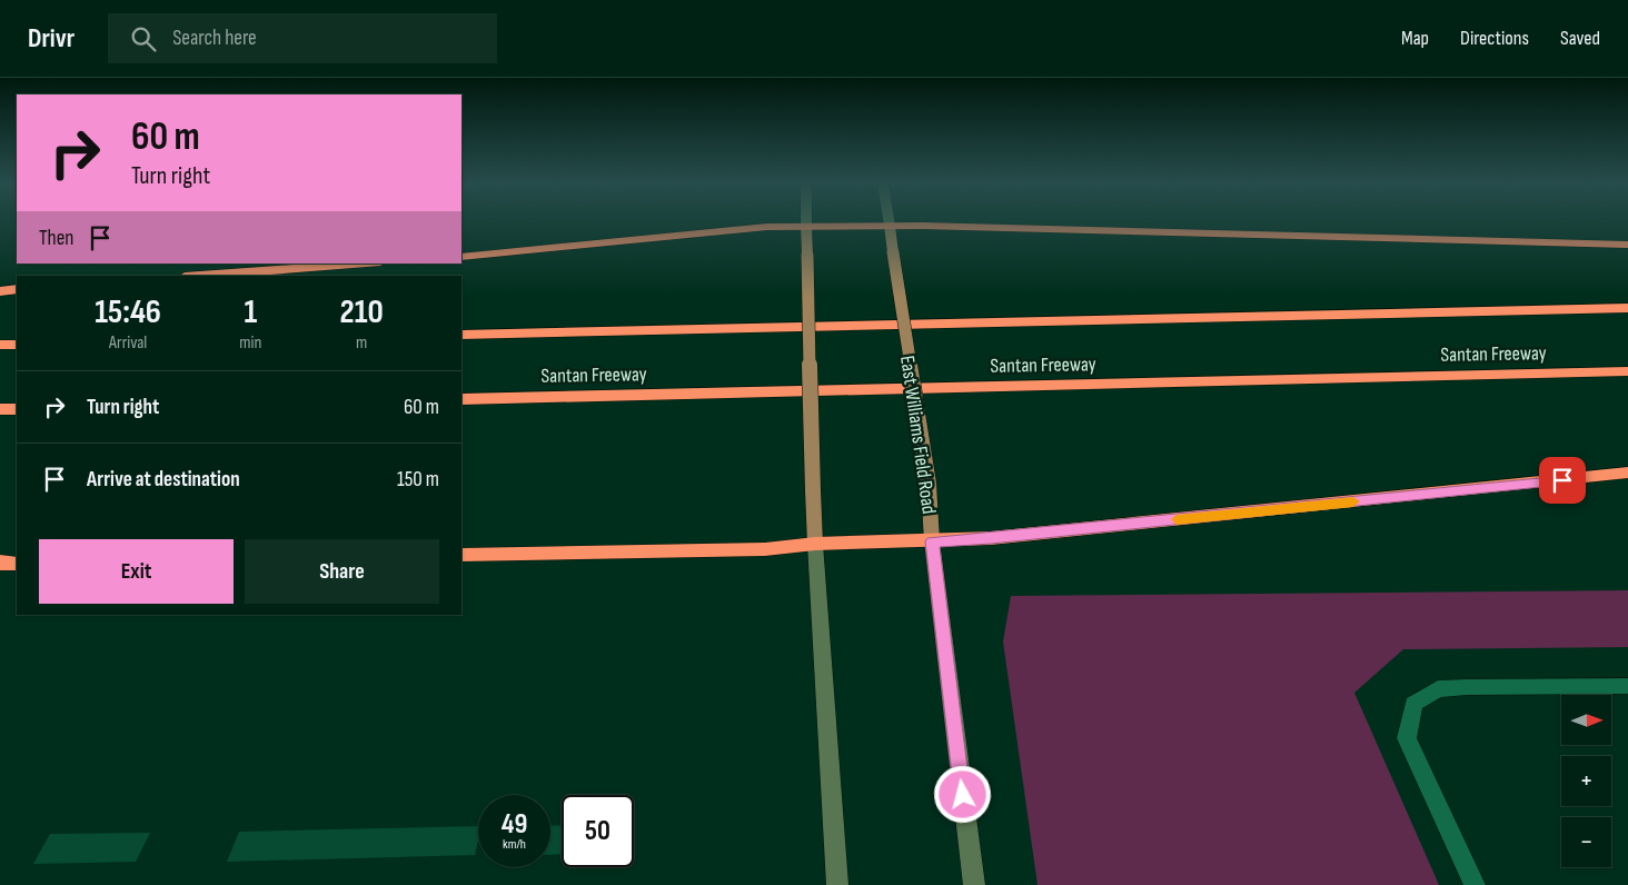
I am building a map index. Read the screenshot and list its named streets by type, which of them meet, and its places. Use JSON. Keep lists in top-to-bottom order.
{
  "streets": {
    "highway": ["Santan Freeway"],
    "main road": ["East Williams Field Road"]
  },
  "north": "right",
  "page": {
    "header": "Drivr",
    "search": "Search here",
    "nav": ["Map", "Directions", "Saved"],
    "turn": ["60 m", "Turn right"],
    "then": "Then",
    "eta": [
      "15:46",
      "Arrival",
      "1",
      "min",
      "210",
      "m"
    ],
    "list": [
      {
        "name": "Turn right",
        "value": "60 m"
      },
      {
        "name": "Arrive at destination",
        "value": "150 m"
      }
    ],
    "buttons": ["Exit", "Share"],
    "map_buttons": ["+", "−"],
    "speed": "49 km/h",
    "limit": "50"
  }
}
